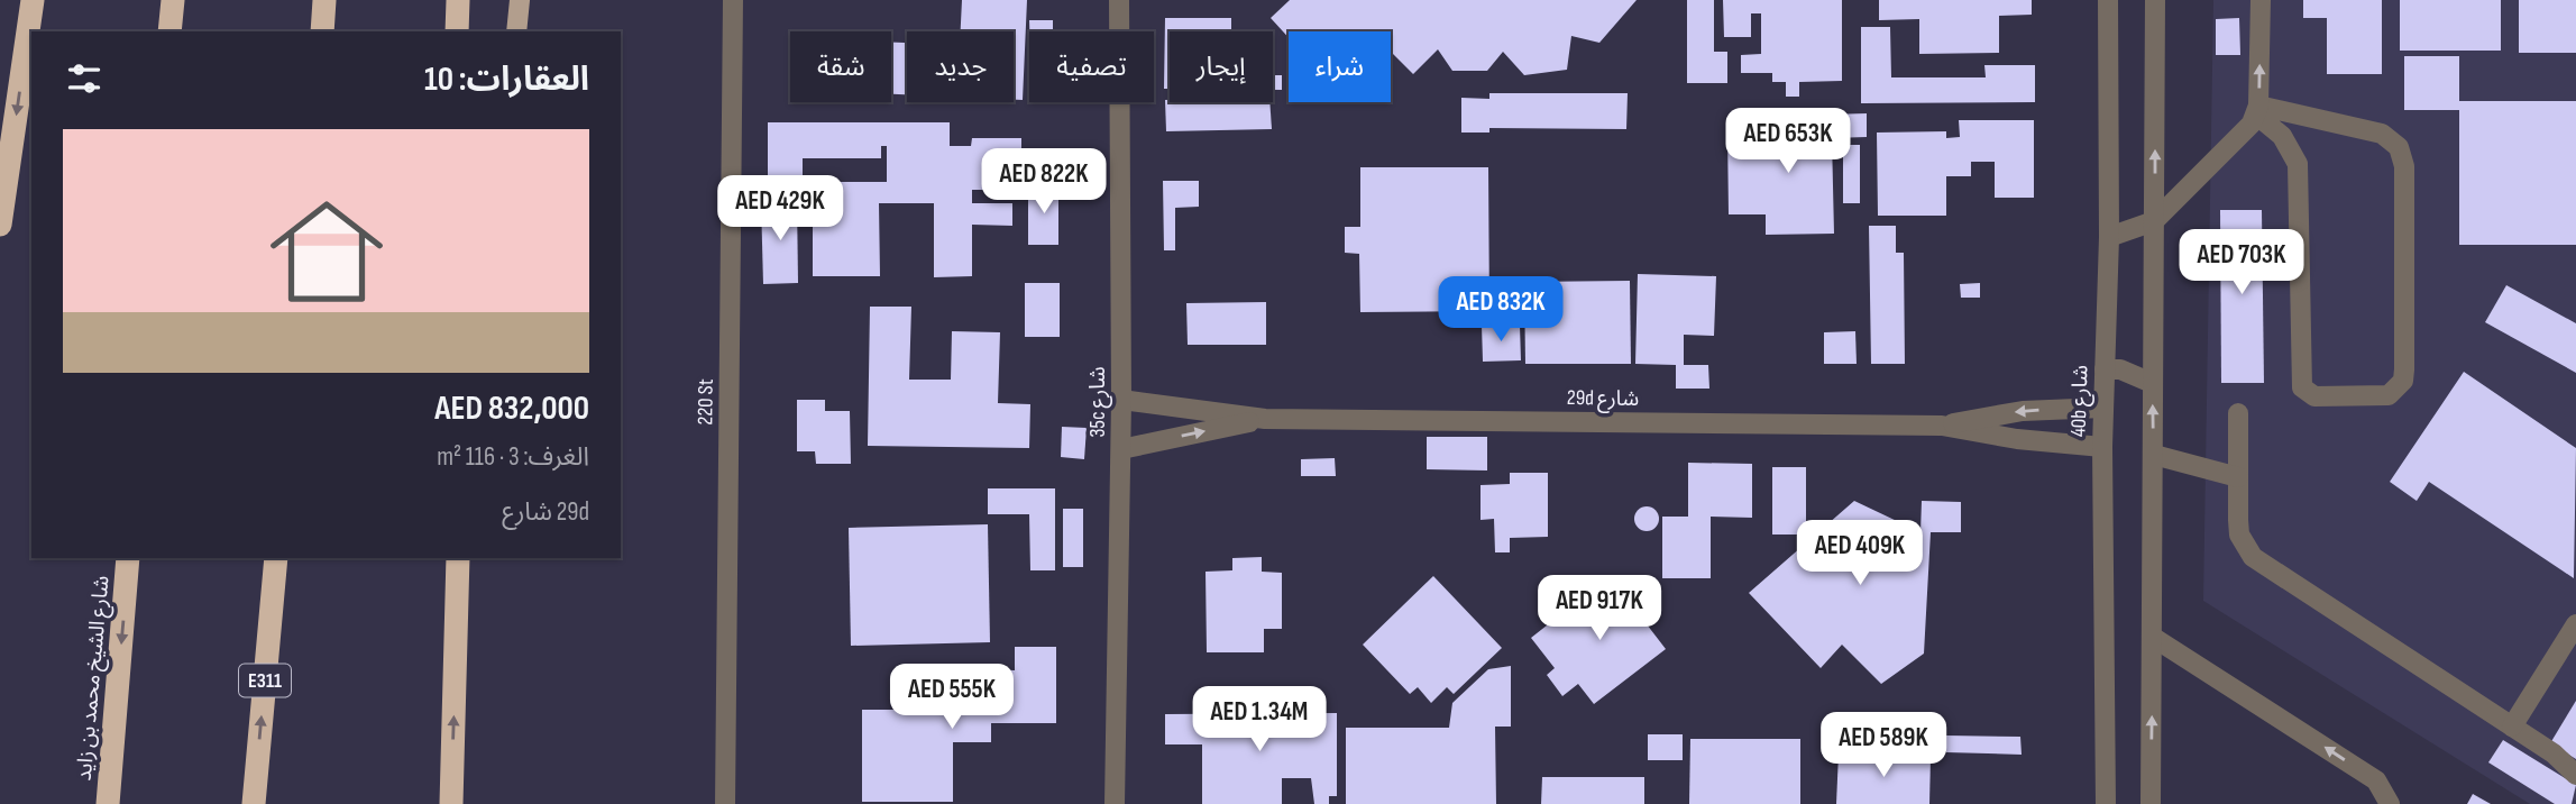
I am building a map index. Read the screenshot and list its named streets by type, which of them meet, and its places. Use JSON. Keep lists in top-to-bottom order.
{
  "streets": {
    "highway": ["شارع الشيخ محمد بن زايد", "E311"],
    "street": [
      "29d شارع",
      "40b شارع",
      "220 St",
      "35c شارع"
    ]
  },
  "crossings": [
    ["29d شارع", "40b شارع"],
    ["29d شارع", "35c شارع"]
  ],
  "page": {
    "chip": [
      "شراء",
      "إيجار",
      "تصفية",
      "جديد",
      "شقة"
    ],
    "heading": "العقارات: 10",
    "price": [
      "AED 653K",
      "AED 822K",
      "AED 429K",
      "AED 703K",
      "AED 832K",
      "AED 409K",
      "AED 917K",
      "AED 555K",
      "AED 1.34M",
      "AED 589K"
    ],
    "list": [
      {
        "name": "AED 832,000",
        "note": "الغرف: 3 · 116 m² · 29d شارع"
      }
    ]
  }
}
